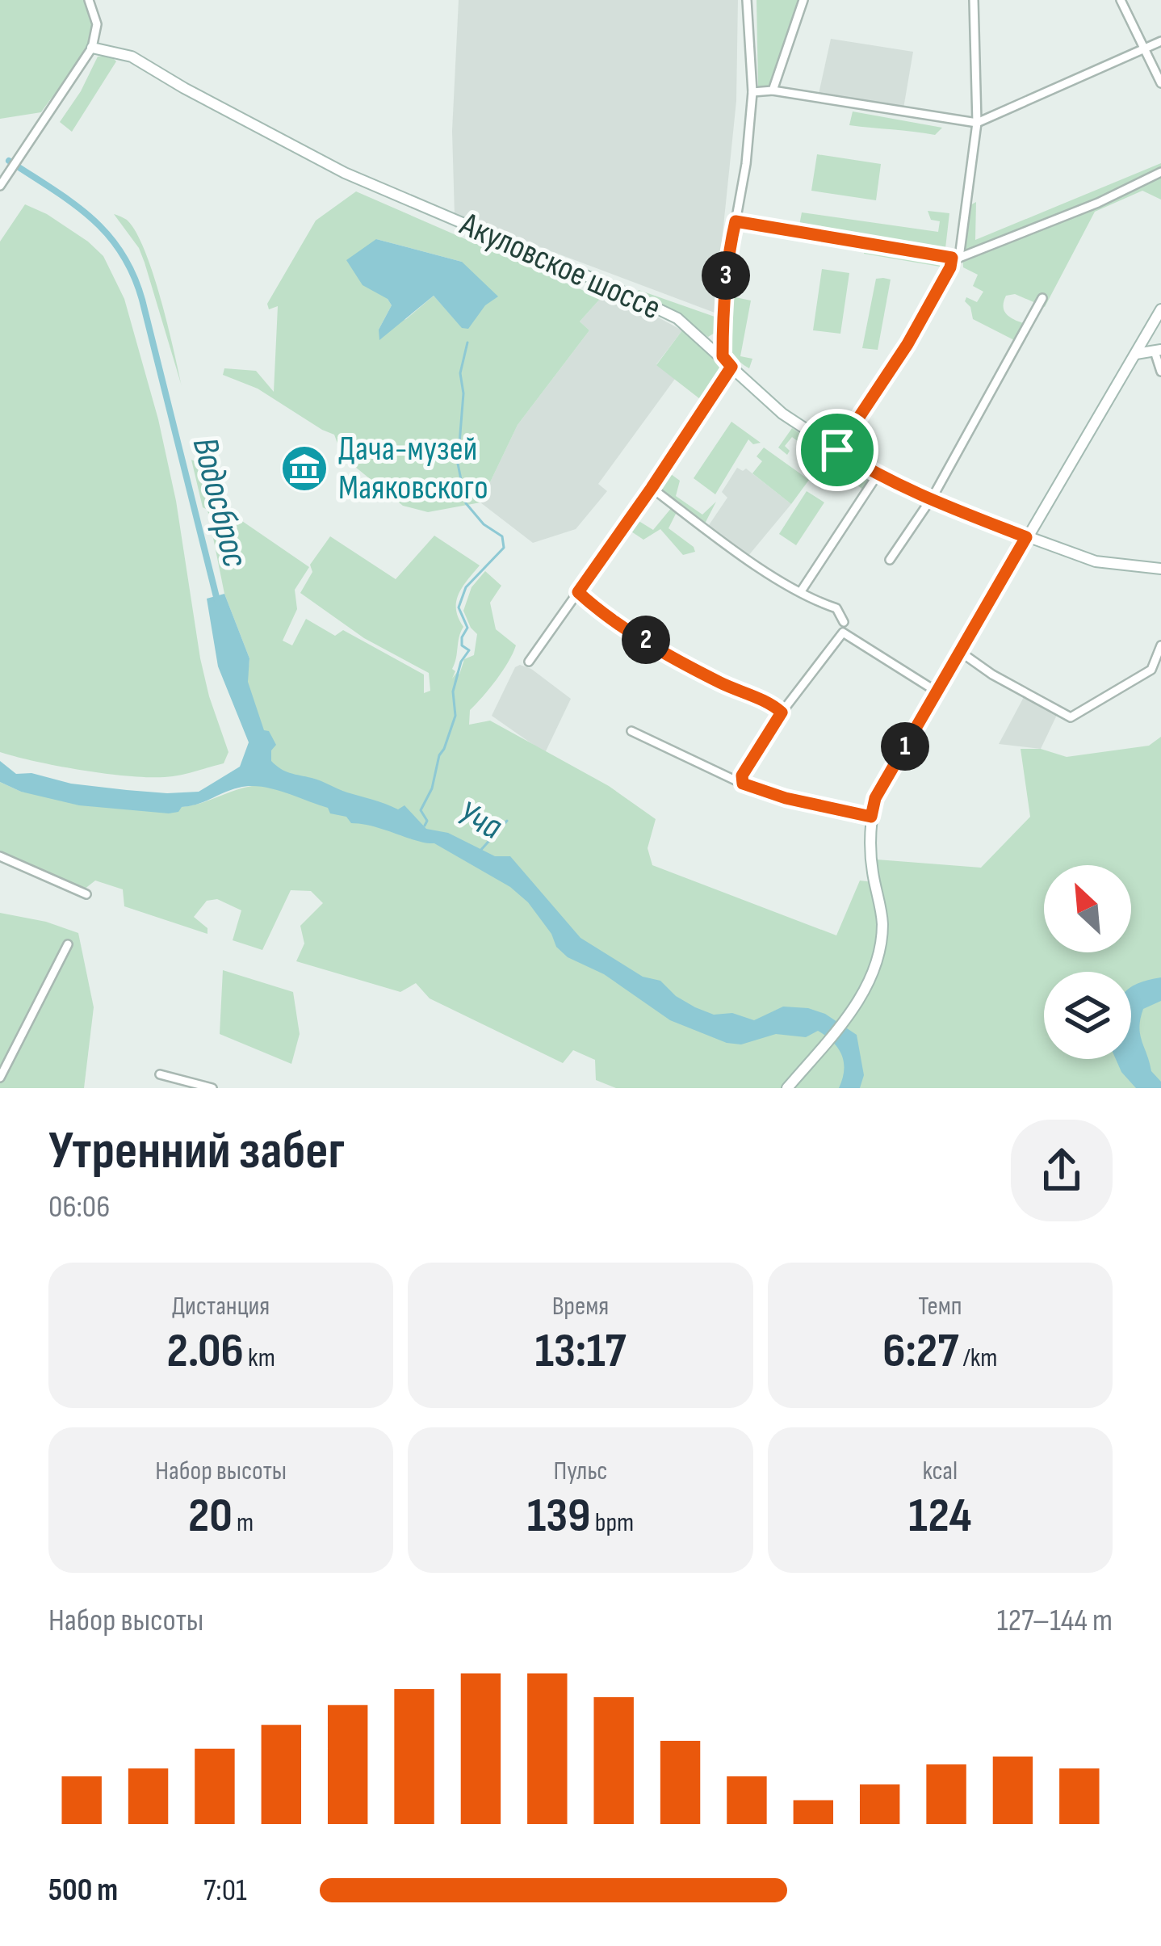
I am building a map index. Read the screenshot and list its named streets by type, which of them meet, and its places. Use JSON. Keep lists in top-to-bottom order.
{
  "streets": {
    "street": ["Акуловское шоссе"]
  },
  "water": ["Водосброс", "Уча"],
  "places": {
    "museum": ["Дача-музей Маяковского"]
  },
  "north": "top left",
  "page": {
    "pins": ["3", "2", "1"],
    "heading": ["Утренний забег", "06:06"],
    "stats": [
      ["Дистанция", "2.06 km"],
      ["Время", "13:17"],
      ["Темп", "6:27 /km"],
      ["Набор высоты", "20 m"],
      ["Пульс", "139 bpm"],
      ["kcal", "124"]
    ],
    "chart": ["Набор высоты", "127–144 m"],
    "list": [
      {
        "name": "500 m",
        "note": "7:01"
      }
    ]
  }
}
